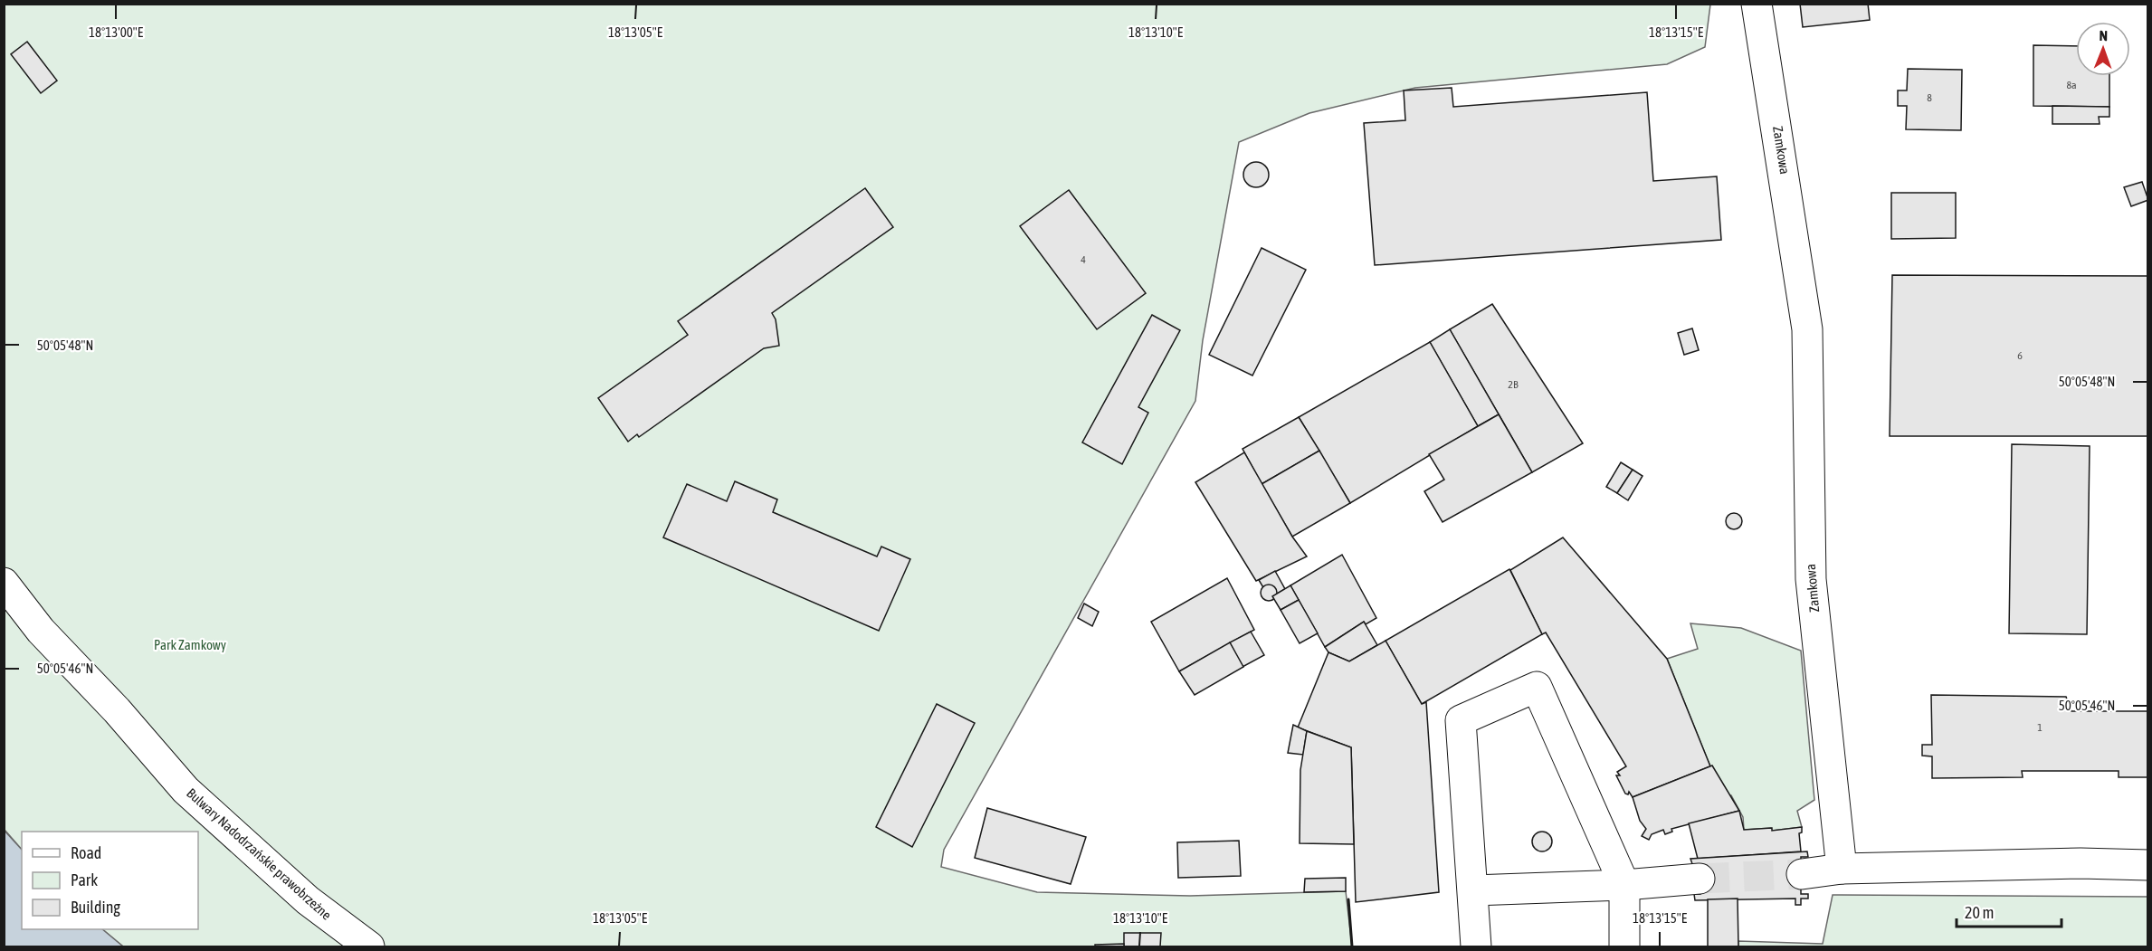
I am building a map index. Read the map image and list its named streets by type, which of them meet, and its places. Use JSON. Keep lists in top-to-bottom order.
{
  "streets": {
    "street": ["Zamkowa", "Bulwary Nadodrzańskie prawobrzeżne"]
  },
  "parks": ["Park Zamkowy"],
  "house_numbers": [
    "8a",
    "8",
    "4",
    "6",
    "2B",
    "1"
  ],
  "legend": ["Road", "Park", "Building"],
  "scale_bar": "20 m",
  "north": "top",
  "coordinates": [
    "18°13'00\"E",
    "18°13'05\"E",
    "18°13'10\"E",
    "18°13'15\"E",
    "50°05'48\"N",
    "50°05'46\"N"
  ]
}
